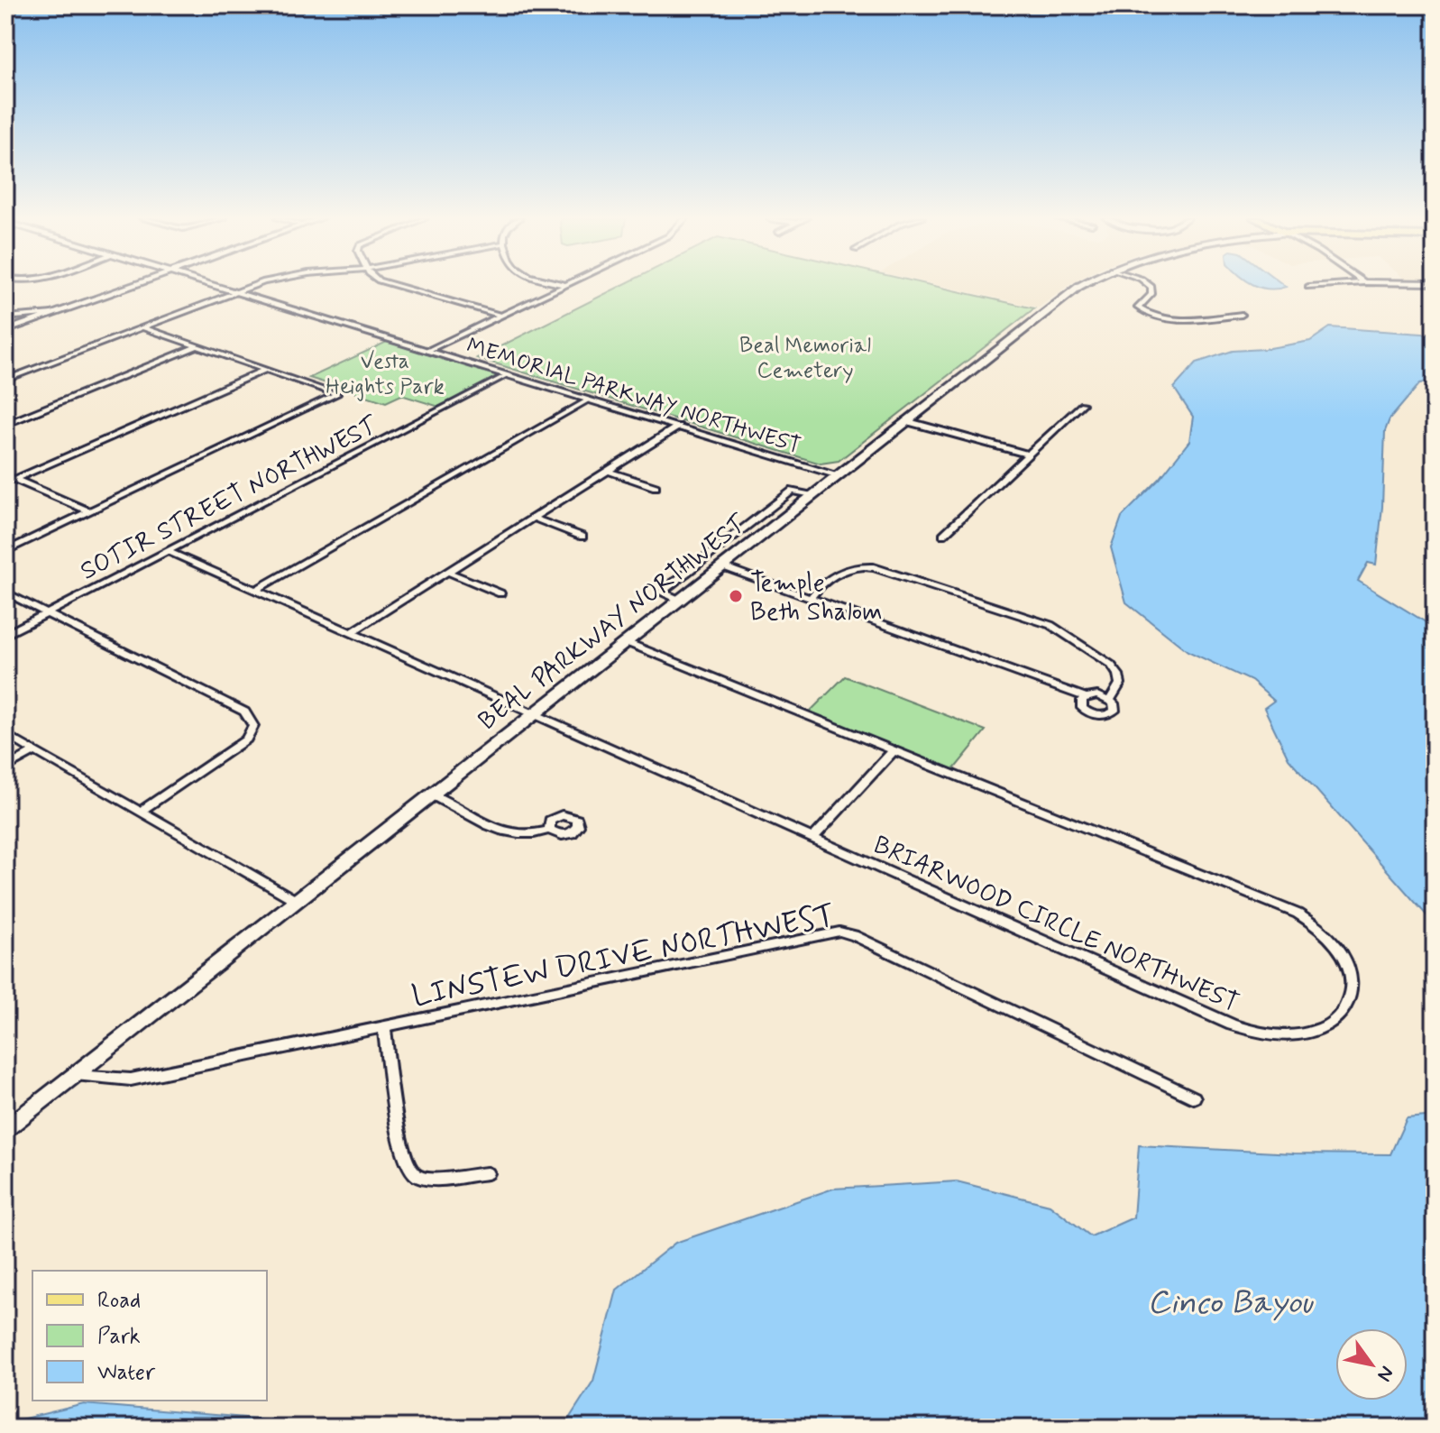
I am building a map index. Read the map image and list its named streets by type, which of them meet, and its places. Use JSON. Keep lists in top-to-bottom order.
{
  "streets": {
    "main road": ["BEAL PARKWAY NORTHWEST"],
    "street": [
      "MEMORIAL PARKWAY NORTHWEST",
      "SOTIR STREET NORTHWEST",
      "BRIARWOOD CIRCLE NORTHWEST",
      "LINSTEW DRIVE NORTHWEST"
    ]
  },
  "crossings": [
    ["MEMORIAL PARKWAY NORTHWEST", "SOTIR STREET NORTHWEST"],
    ["MEMORIAL PARKWAY NORTHWEST", "BEAL PARKWAY NORTHWEST"],
    ["SOTIR STREET NORTHWEST", "BRIARWOOD CIRCLE NORTHWEST"],
    ["BEAL PARKWAY NORTHWEST", "BRIARWOOD CIRCLE NORTHWEST"],
    ["BEAL PARKWAY NORTHWEST", "LINSTEW DRIVE NORTHWEST"]
  ],
  "water": ["Cinco Bayou"],
  "parks": ["Beal Memorial Cemetery", "Vesta Heights Park"],
  "places": ["Temple Beth Shalom"],
  "legend": ["Road", "Park", "Water"],
  "north": "bottom right"
}
